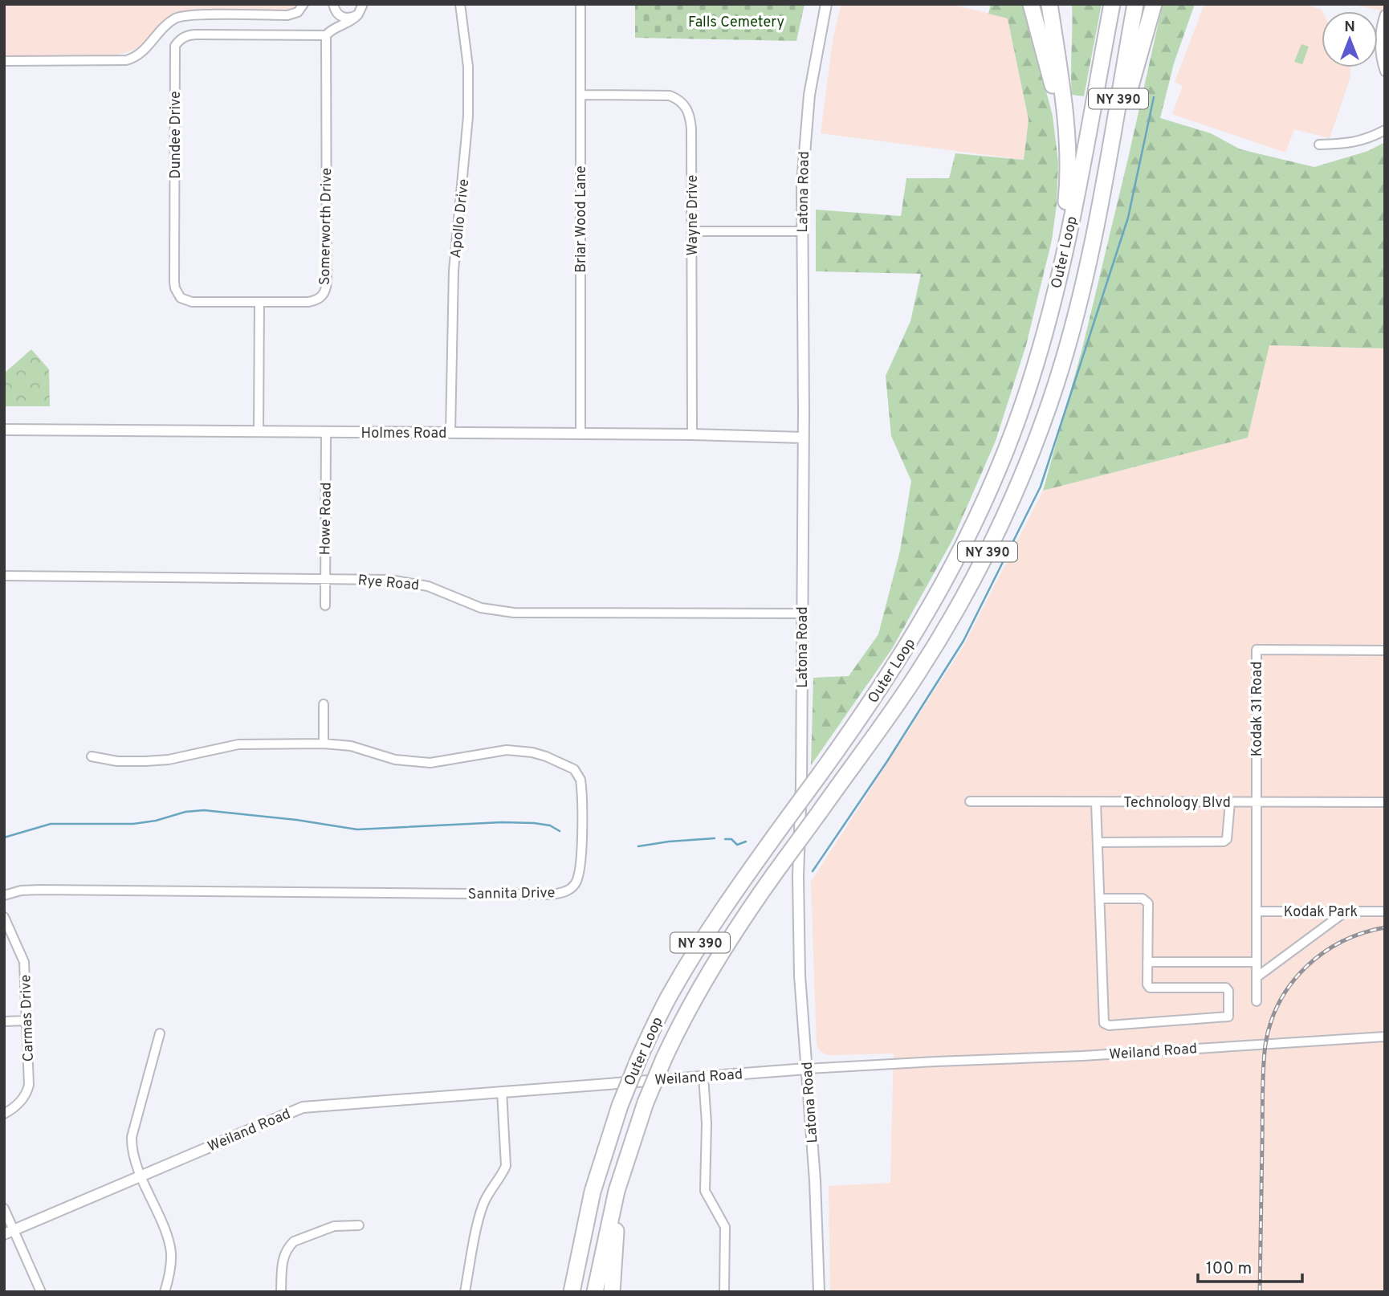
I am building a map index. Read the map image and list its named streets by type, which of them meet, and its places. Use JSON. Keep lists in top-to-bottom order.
{
  "streets": {
    "highway": ["NY 390", "Outer Loop"],
    "street": [
      "Dundee Drive",
      "Latona Road",
      "Wayne Drive",
      "Apollo Drive",
      "Briar Wood Lane",
      "Somerworth Drive",
      "Holmes Road",
      "Howe Road",
      "Rye Road",
      "Kodak 31 Road",
      "Technology Blvd",
      "Sannita Drive",
      "Kodak Park",
      "Carmas Drive",
      "Weiland Road"
    ]
  },
  "crossings": [
    ["Dundee Drive", "Somerworth Drive"],
    ["Latona Road", "Holmes Road"],
    ["Latona Road", "Rye Road"],
    ["Latona Road", "Weiland Road"],
    ["Wayne Drive", "Briar Wood Lane"],
    ["Wayne Drive", "Holmes Road"],
    ["Apollo Drive", "Holmes Road"],
    ["Briar Wood Lane", "Holmes Road"],
    ["Holmes Road", "Howe Road"],
    ["Howe Road", "Rye Road"],
    ["Kodak 31 Road", "Technology Blvd"],
    ["Kodak 31 Road", "Kodak Park"]
  ],
  "parks": ["Falls Cemetery"],
  "scale_bar": "100 m",
  "north": "top"
}
